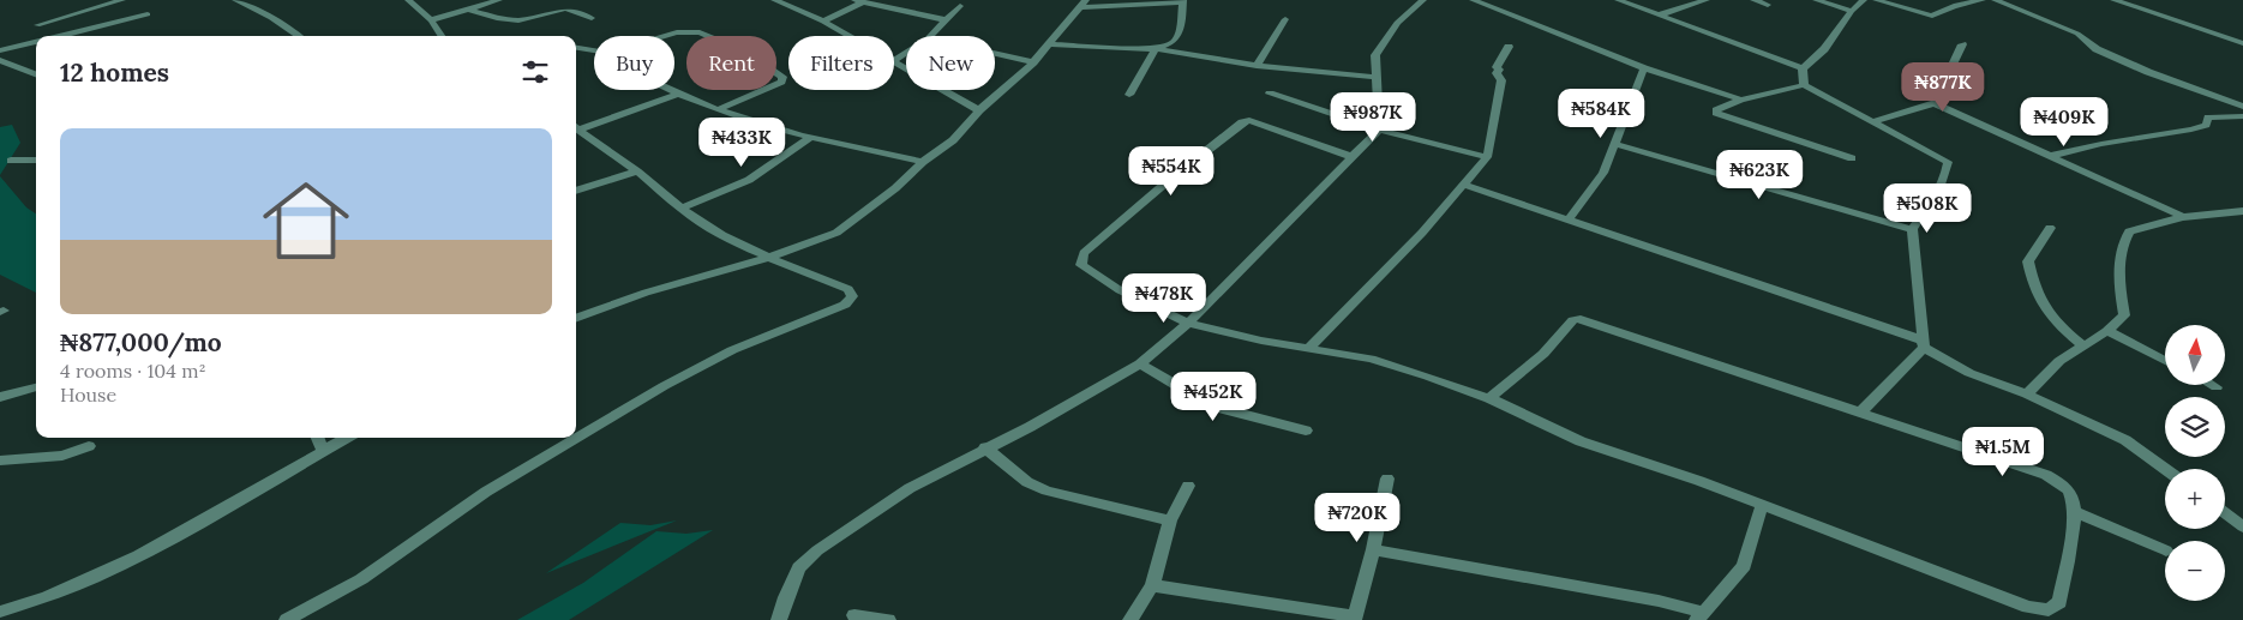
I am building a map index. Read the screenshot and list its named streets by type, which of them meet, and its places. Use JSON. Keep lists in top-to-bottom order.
{
  "north": "top",
  "page": {
    "chip": [
      "Buy",
      "Rent",
      "Filters",
      "New"
    ],
    "heading": "12 homes",
    "price": [
      "₦877K",
      "₦584K",
      "₦987K",
      "₦409K",
      "₦433K",
      "₦554K",
      "₦623K",
      "₦508K",
      "₦478K",
      "₦452K",
      "₦1.5M",
      "₦720K"
    ],
    "list": [
      {
        "name": "₦877,000/mo",
        "note": "4 rooms · 104 m² · House"
      }
    ],
    "map_buttons": ["+", "−"]
  }
}
